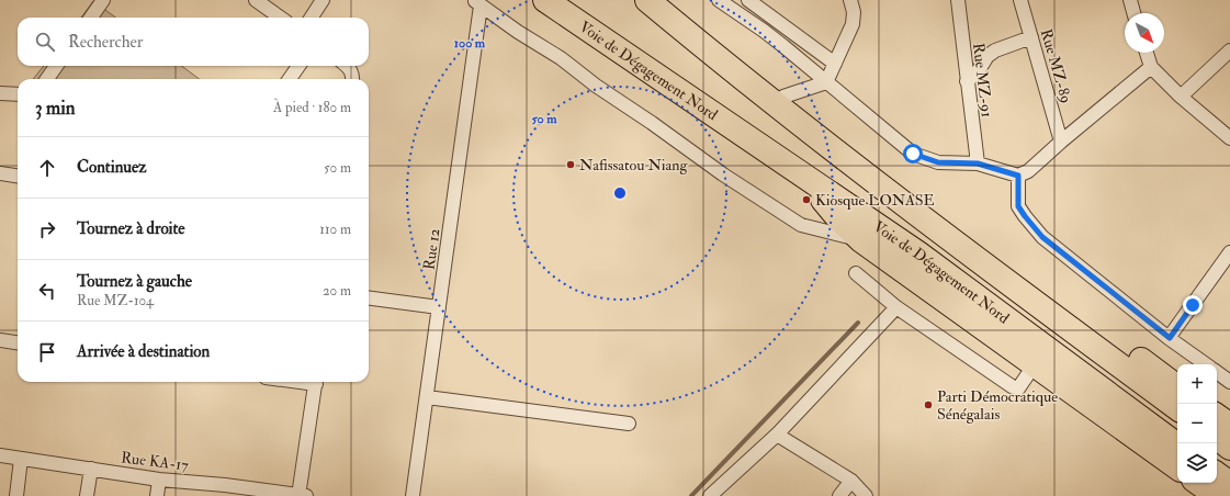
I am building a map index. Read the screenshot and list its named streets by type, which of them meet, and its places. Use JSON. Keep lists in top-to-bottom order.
{
  "streets": {
    "highway": ["Voie de Dégagement Nord"],
    "street": [
      "Rue MZ-89",
      "Rue MZ-91",
      "Rue 12",
      "Rue KA-17"
    ]
  },
  "places": ["Nafissatou Niang", "Kiosque LONASE", "Parti Démocratique Sénégalais"],
  "north": "bottom right",
  "page": {
    "search": "Rechercher",
    "heading": ["3 min", "À pied · 180 m"],
    "list": [
      ["Continuez", "50 m"],
      ["Tournez à droite", "110 m"],
      ["Tournez à gauche", "Rue MZ-104", "20 m"],
      "Arrivée à destination"
    ],
    "map_buttons": ["+", "−"]
  },
  "rings": ["100 m", "50 m"]
}
